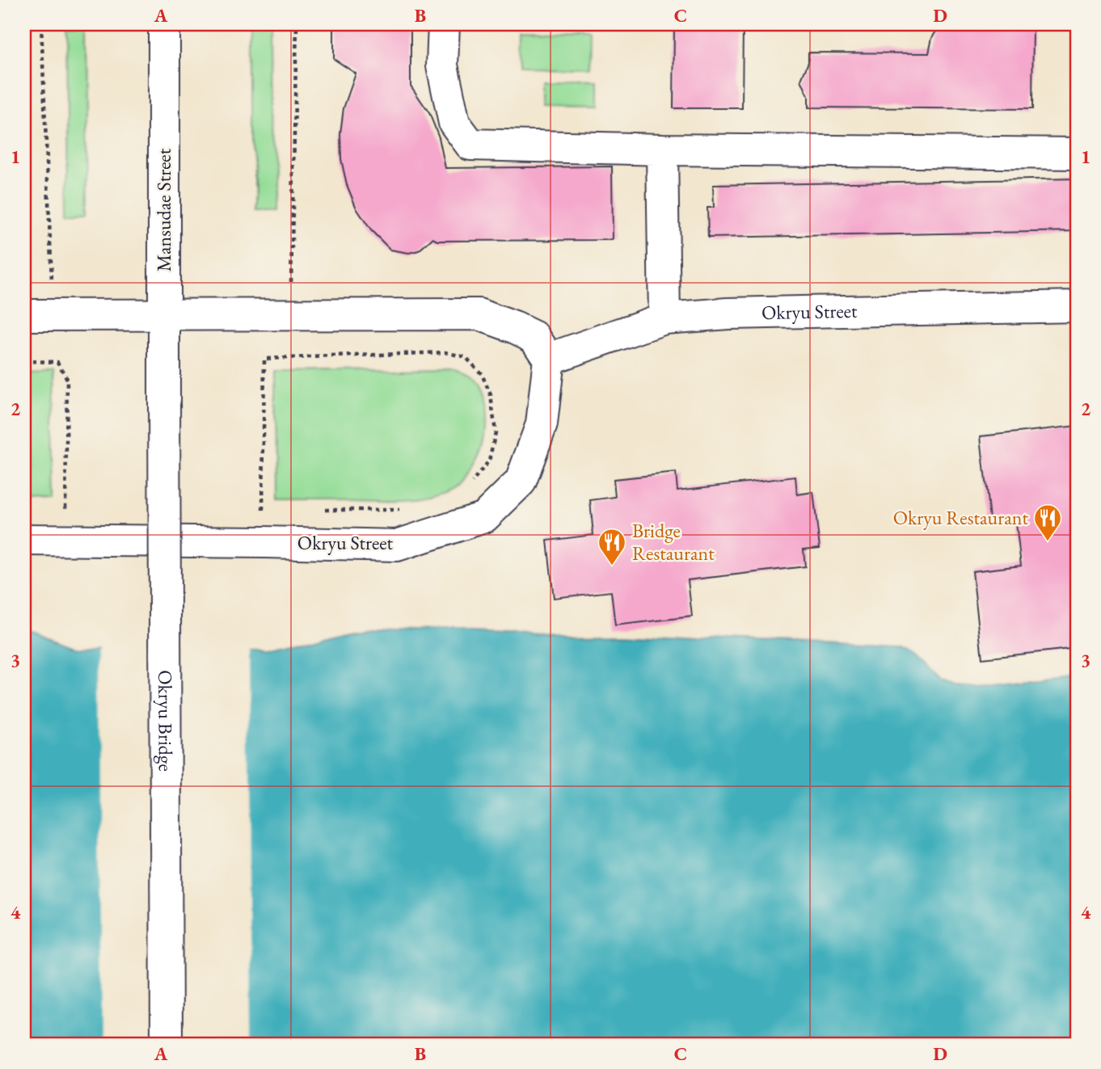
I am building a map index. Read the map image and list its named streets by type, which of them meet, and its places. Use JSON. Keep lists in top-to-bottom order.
{
  "streets": {
    "street": ["Mansudae Street", "Okryu Street", "Okryu Bridge"]
  },
  "crossings": [
    ["Mansudae Street", "Okryu Bridge"]
  ],
  "places": {
    "restaurant": ["Okryu Restaurant", "Bridge Restaurant"]
  },
  "grid": {
    "columns": [
      "A",
      "B",
      "C",
      "D"
    ],
    "rows": [
      "1",
      "2",
      "3",
      "4"
    ]
  }
}
